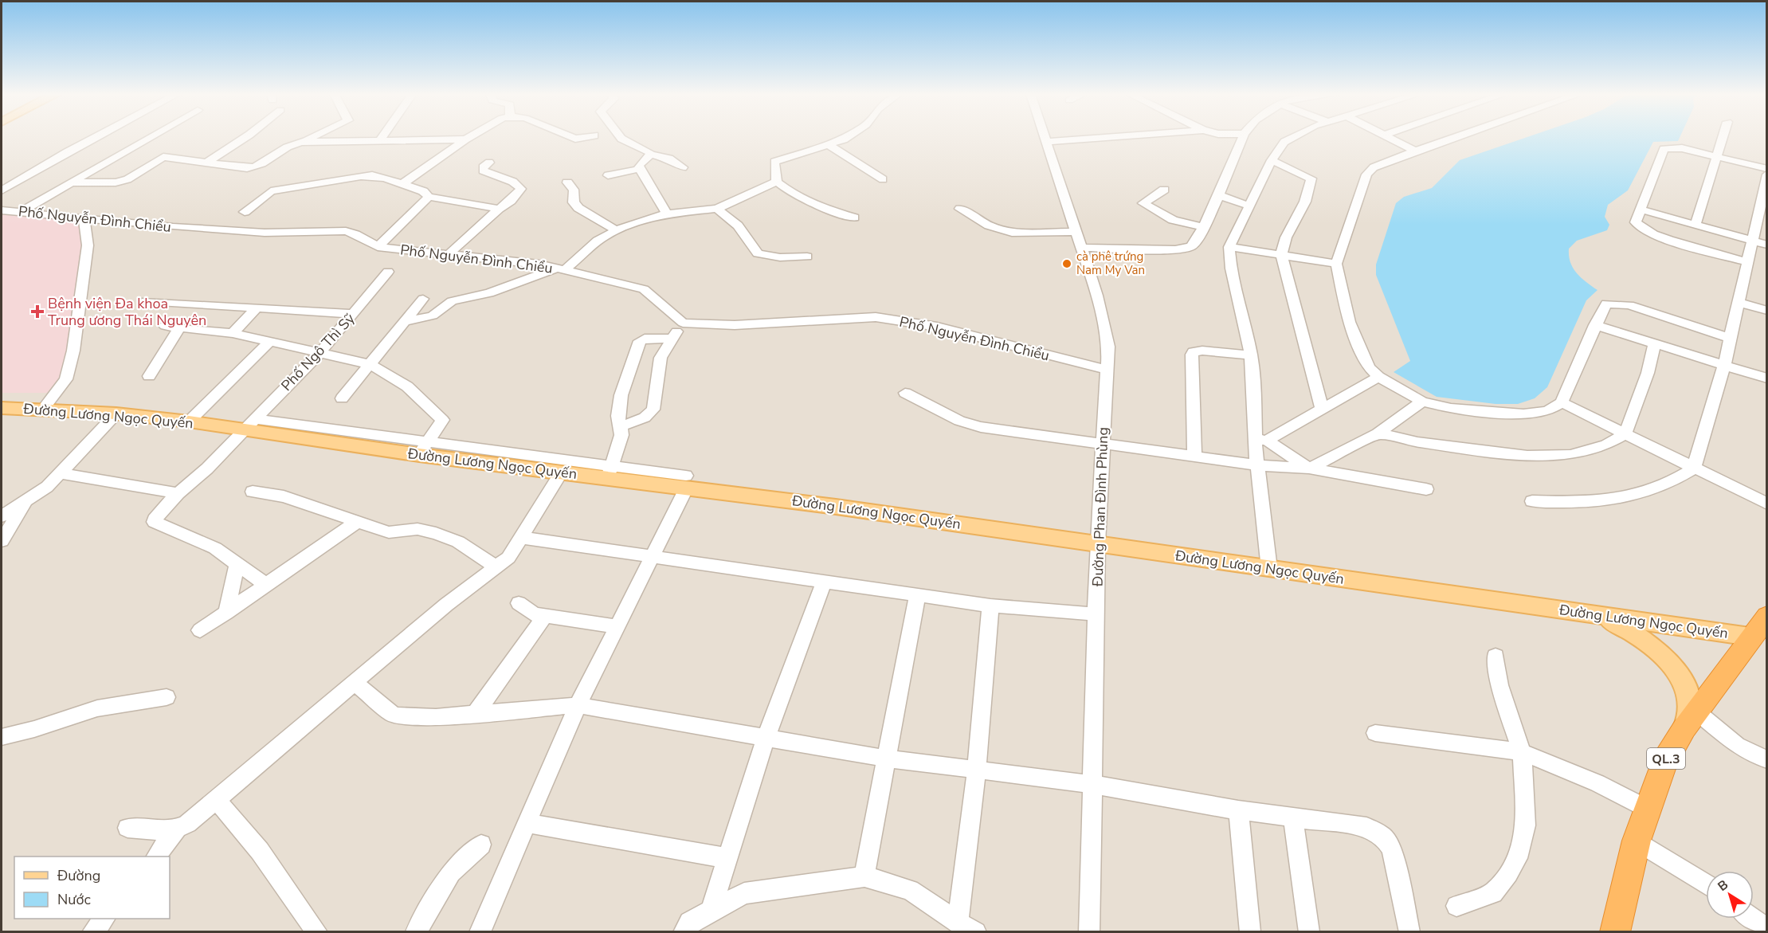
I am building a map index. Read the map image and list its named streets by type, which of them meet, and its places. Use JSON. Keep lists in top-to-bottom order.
{
  "streets": {
    "highway": ["QL.3"],
    "main road": ["Đường Lương Ngọc Quyến"],
    "street": ["Phố Nguyễn Đình Chiểu", "Phố Ngô Thì Sỹ", "Đường Phan Đình Phùng"]
  },
  "crossings": [
    ["Phố Nguyễn Đình Chiểu", "Đường Phan Đình Phùng"],
    ["Phố Ngô Thì Sỹ", "Đường Lương Ngọc Quyến"],
    ["Đường Lương Ngọc Quyến", "Đường Phan Đình Phùng"],
    ["Đường Lương Ngọc Quyến", "QL.3"]
  ],
  "places": {
    "other": ["cà phê trứng Nam My Van"],
    "health": ["Bệnh viện Đa khoa Trung ương Thái Nguyên"]
  },
  "legend": ["Đường", "Nước"],
  "north": "top left"
}
